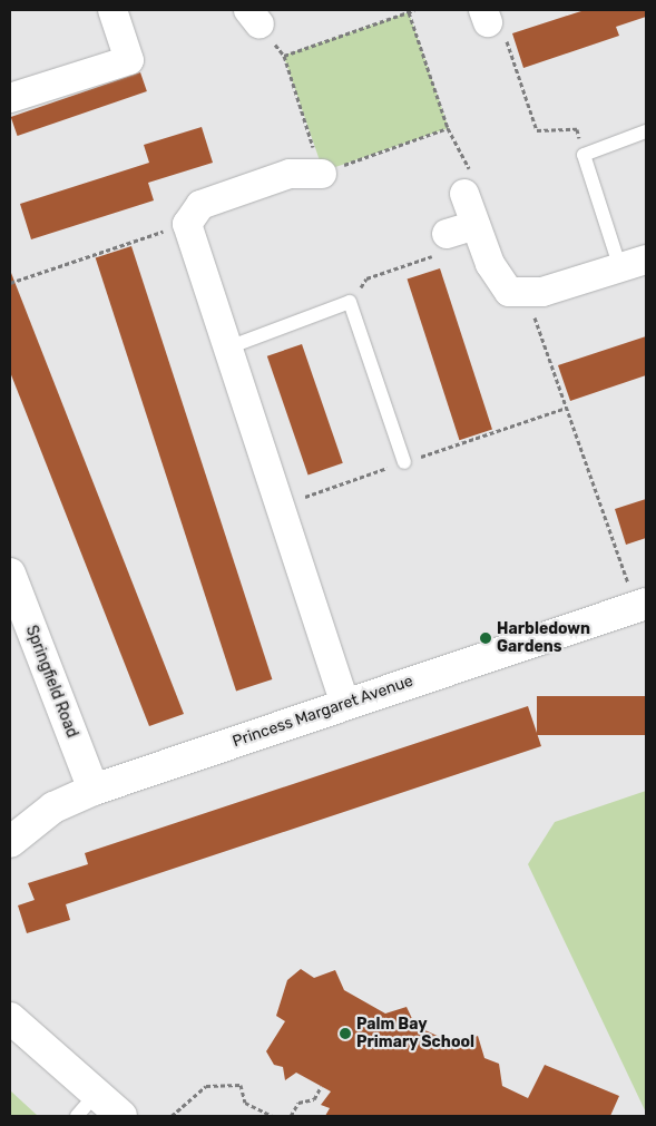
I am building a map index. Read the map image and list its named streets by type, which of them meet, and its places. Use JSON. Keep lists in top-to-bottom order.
{
  "streets": {
    "main road": ["Springfield Road", "Princess Margaret Avenue"]
  },
  "crossings": [
    ["Springfield Road", "Princess Margaret Avenue"]
  ],
  "places": ["Harbledown Gardens", "Palm Bay Primary School"]
}
